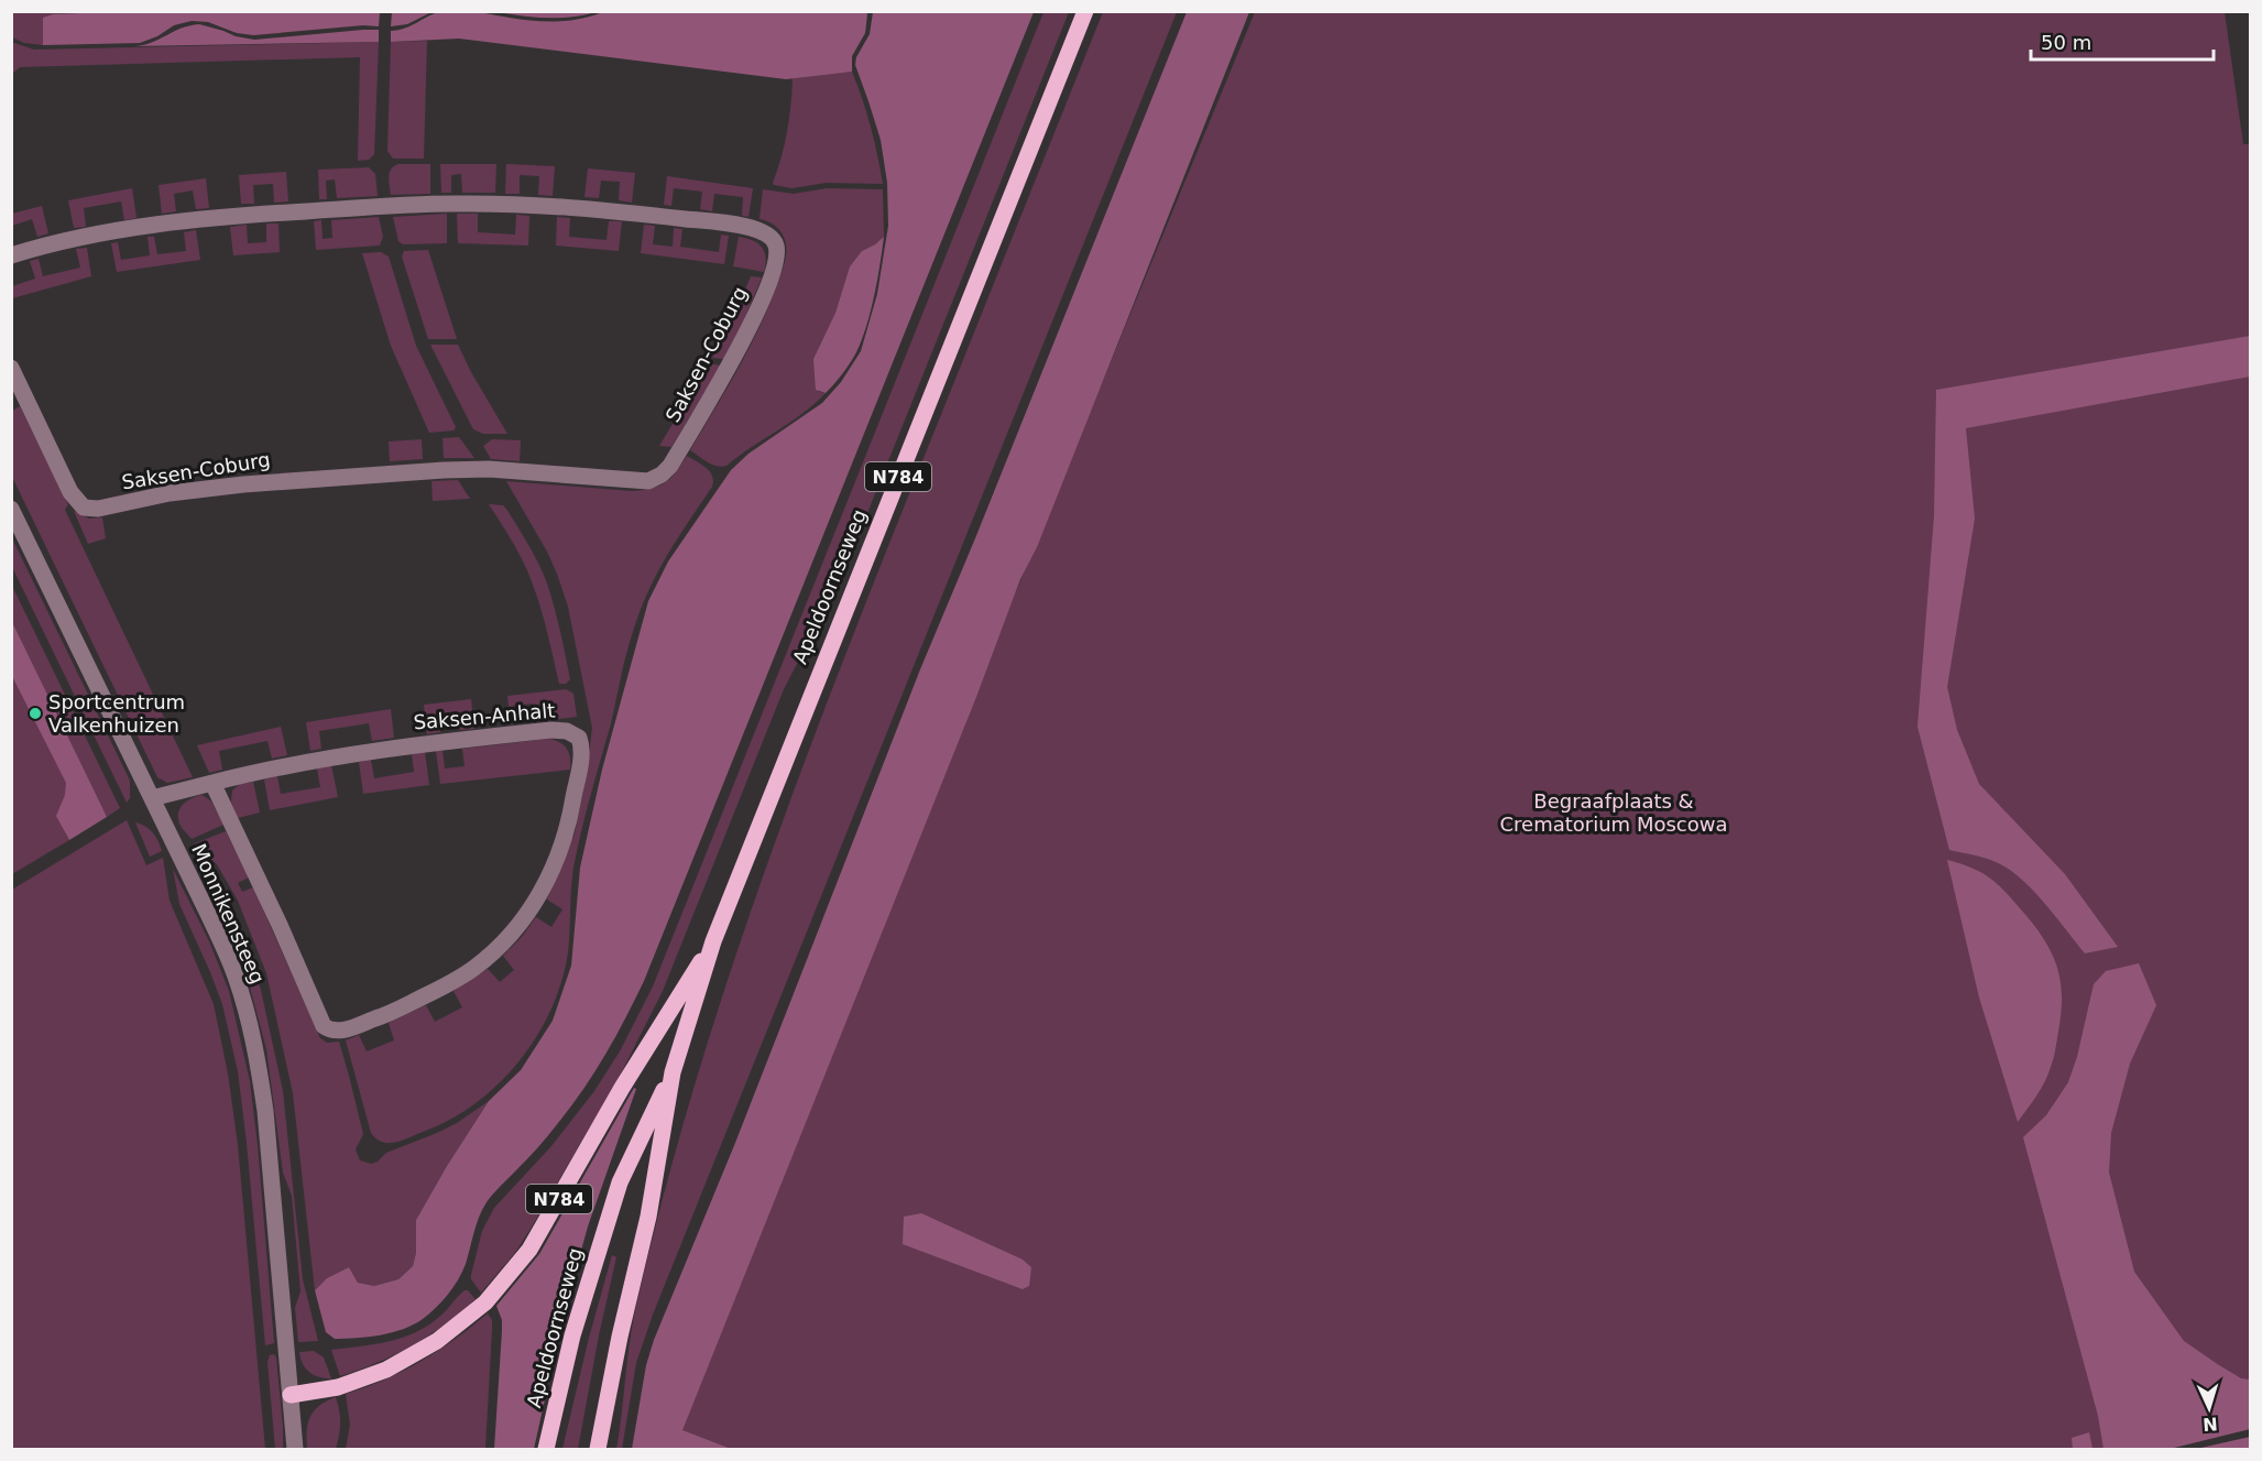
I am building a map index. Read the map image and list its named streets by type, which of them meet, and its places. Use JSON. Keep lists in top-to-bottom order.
{
  "streets": {
    "main road": ["N784", "Apeldoornseweg"],
    "street": ["Saksen-Coburg", "Saksen-Anhalt", "Monnikensteeg"]
  },
  "crossings": [
    ["N784", "Apeldoornseweg"],
    ["N784", "Monnikensteeg"],
    ["Saksen-Anhalt", "Monnikensteeg"]
  ],
  "parks": ["Begraafplaats & Crematorium Moscowa"],
  "places": ["Sportcentrum Valkenhuizen"],
  "scale_bar": "50 m",
  "north": "bottom"
}
